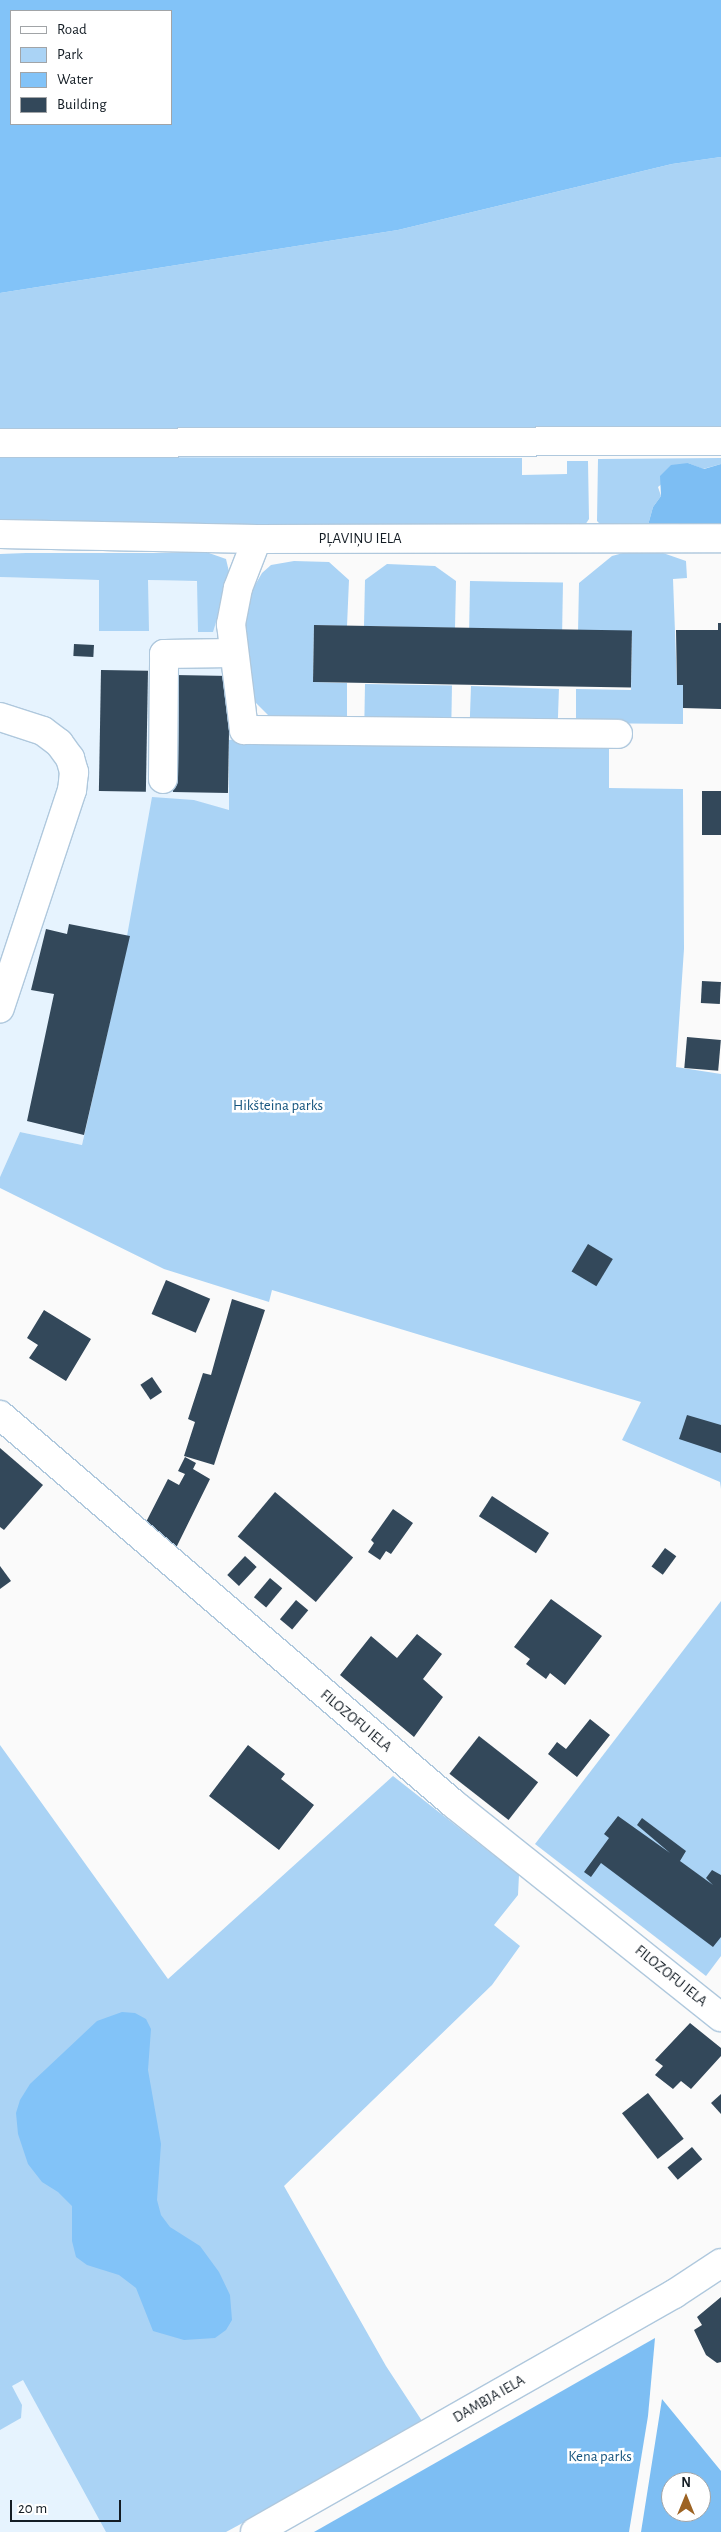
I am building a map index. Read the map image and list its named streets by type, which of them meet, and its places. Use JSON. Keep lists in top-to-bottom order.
{
  "streets": {
    "street": ["PĻAVIŅU IELA", "FILOZOFU IELA", "DAMBJA IELA"]
  },
  "parks": ["Hikšteina parks", "Kena parks"],
  "legend": [
    "Road",
    "Park",
    "Water",
    "Building"
  ],
  "scale_bar": "20 m",
  "north": "top"
}
